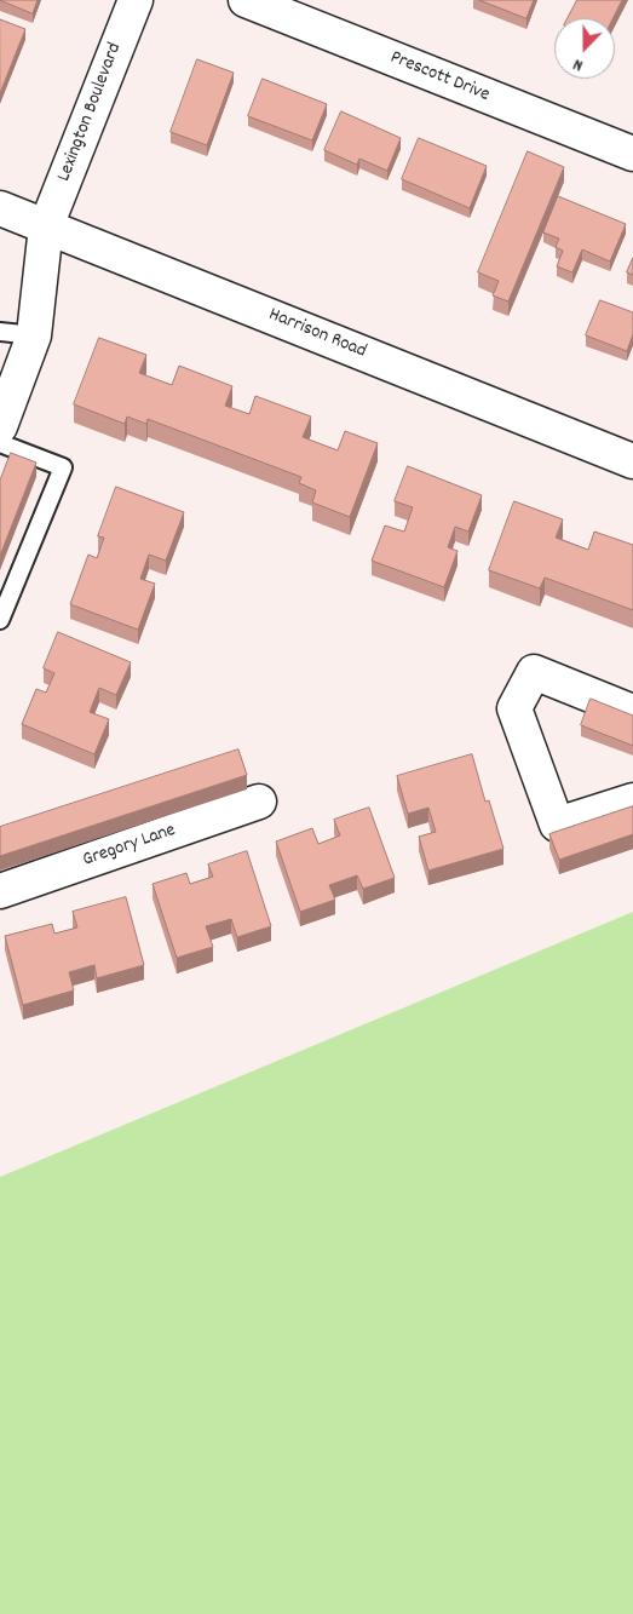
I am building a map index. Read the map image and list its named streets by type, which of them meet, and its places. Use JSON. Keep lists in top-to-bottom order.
{
  "streets": {
    "street": [
      "Prescott Drive",
      "Lexington Boulevard",
      "Harrison Road",
      "Gregory Lane"
    ]
  },
  "crossings": [
    ["Lexington Boulevard", "Harrison Road"]
  ],
  "north": "bottom"
}
